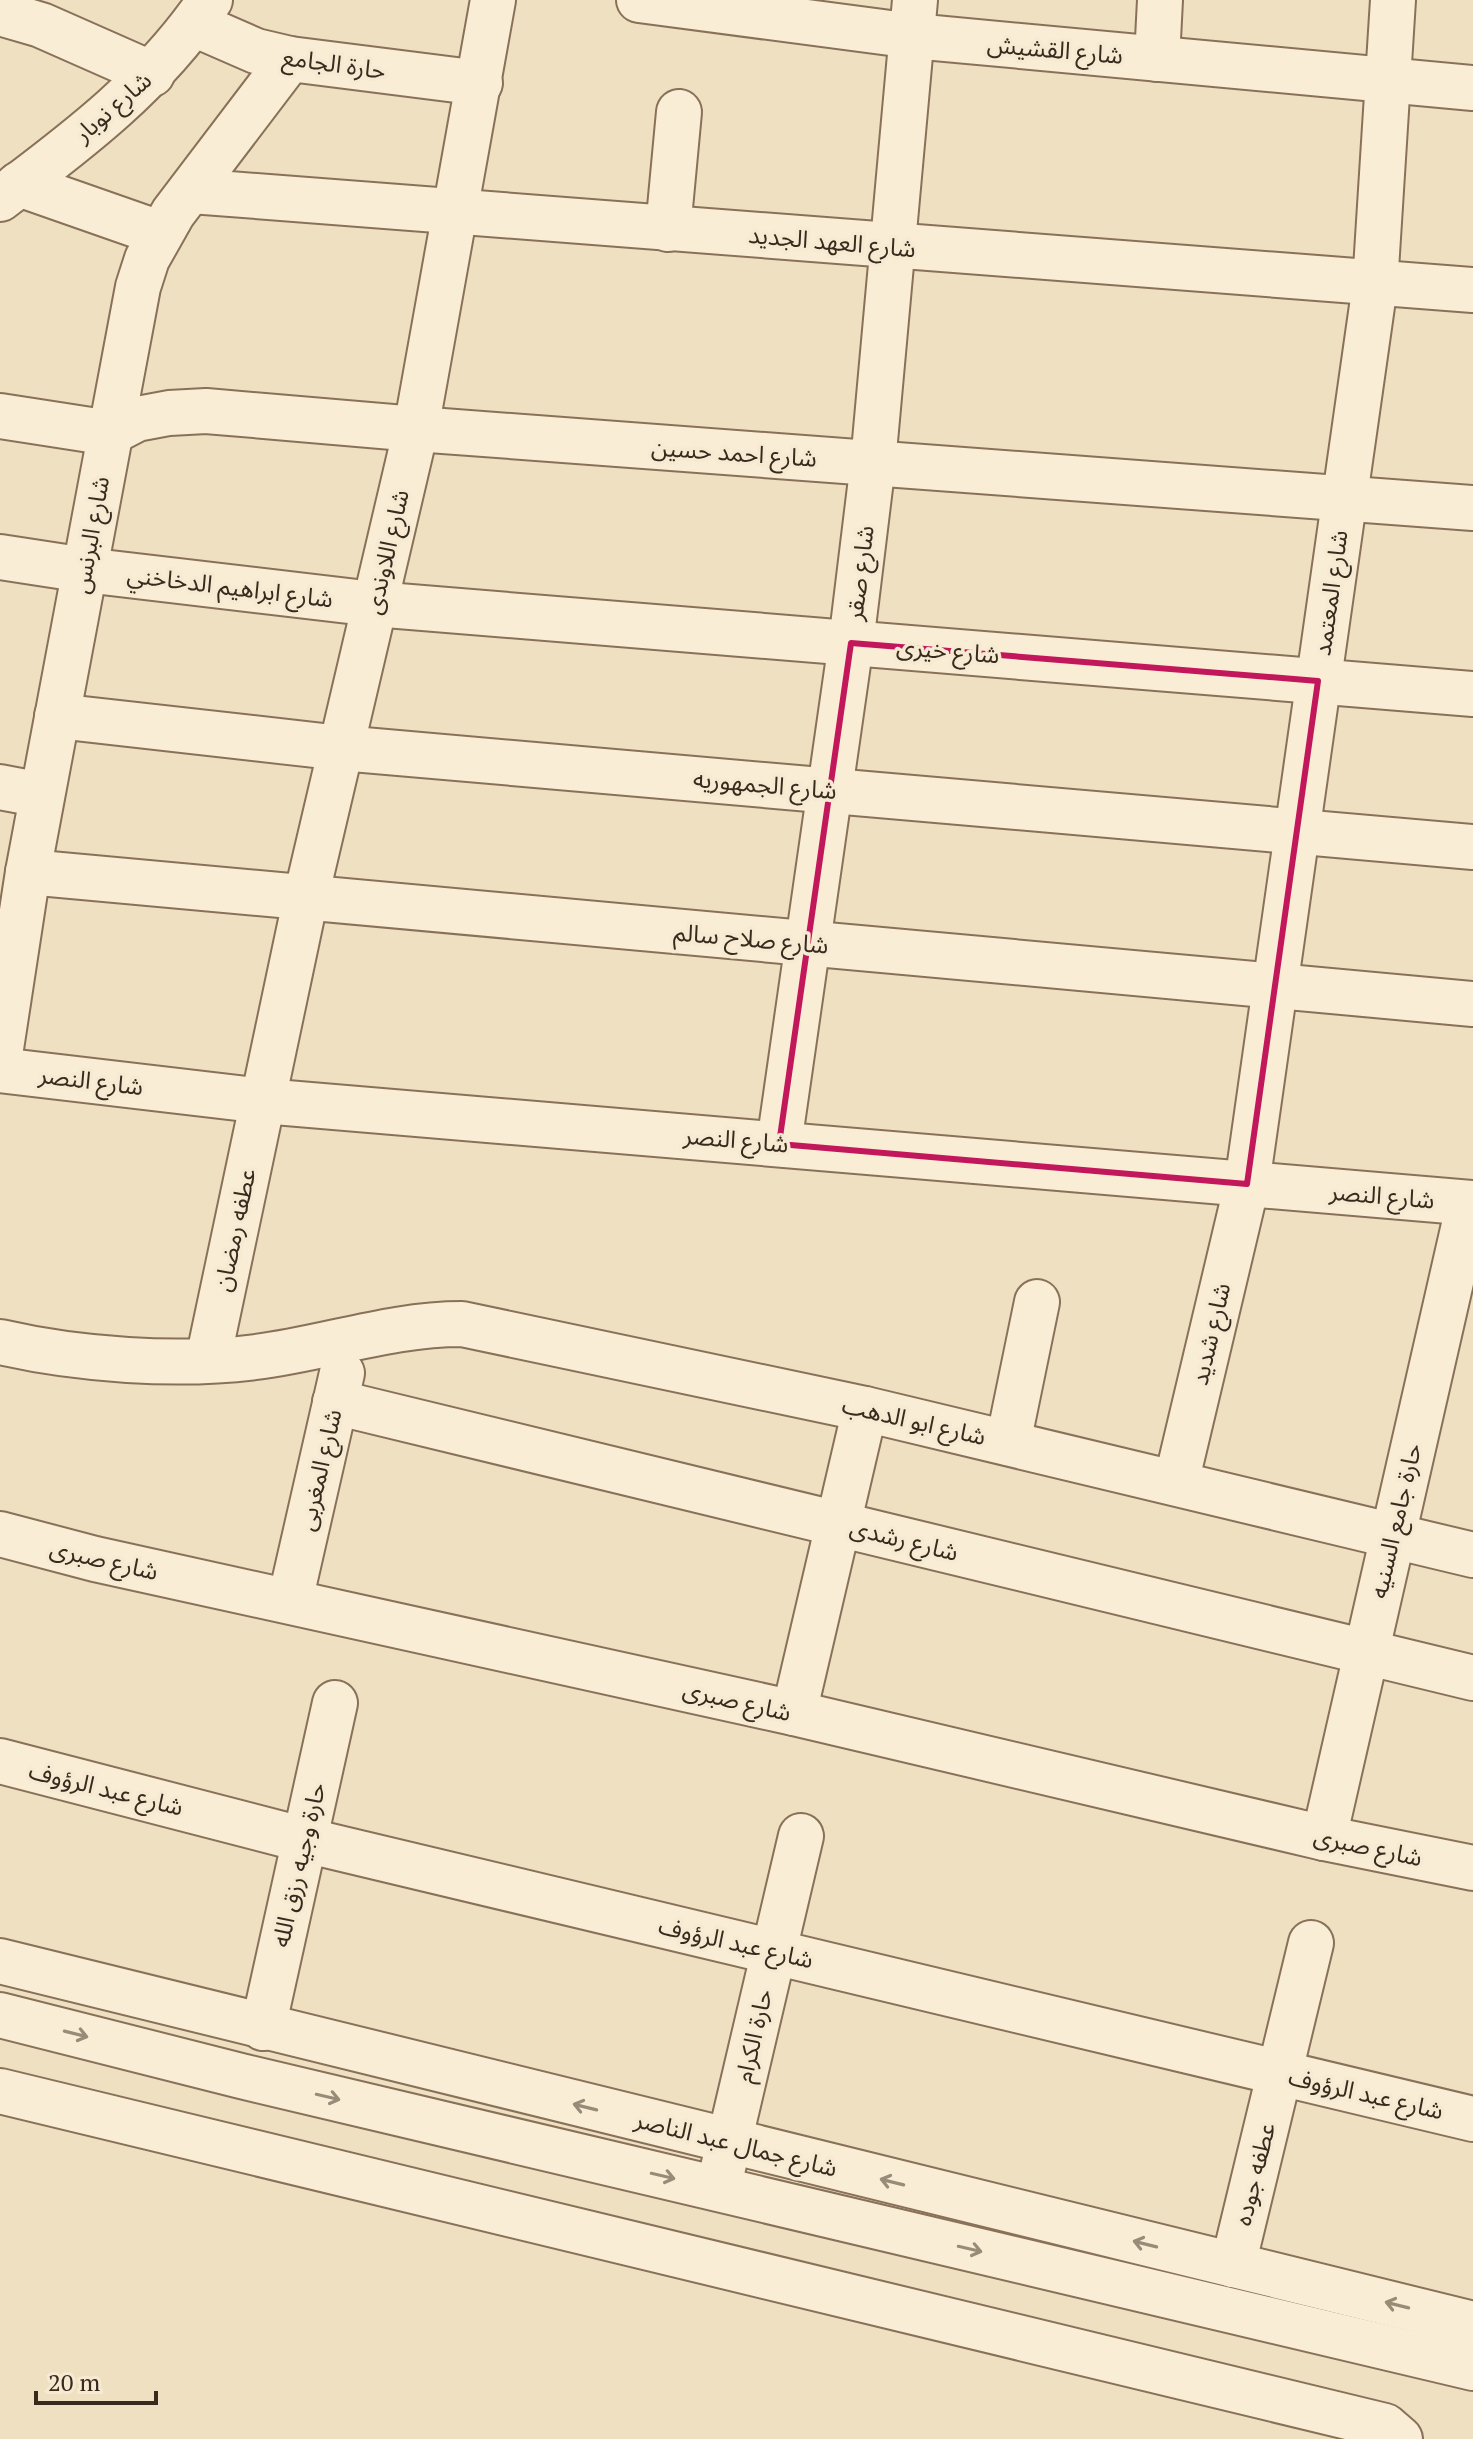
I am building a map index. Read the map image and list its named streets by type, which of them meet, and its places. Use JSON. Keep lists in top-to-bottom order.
{
  "streets": {
    "street": [
      "شارع القشيش",
      "حارة الجامع",
      "شارع نوبار",
      "شارع العهد الجديد",
      "شارع احمد حسين",
      "شارع البرنس",
      "شارع اللاوندى",
      "شارع صقر",
      "شارع ابراهيم الدخاخني",
      "شارع المعتمد",
      "شارع خيرى",
      "شارع الجمهوريه",
      "شارع صلاح سالم",
      "شارع النصر",
      "عطفه رمضان",
      "شارع شديد",
      "شارع ابو الدهب",
      "شارع المغربى",
      "حارة جامع السنيه",
      "شارع رشدى",
      "شارع صبرى",
      "شارع عبد الرؤوف",
      "حارة وجيه رزق الله",
      "حارة الكرام",
      "شارع جمال عبد الناصر",
      "عطفه جوده"
    ]
  },
  "crossings": [
    ["شارع القشيش", "شارع صقر"],
    ["شارع القشيش", "شارع المعتمد"],
    ["حارة الجامع", "شارع نوبار"],
    ["حارة الجامع", "شارع البرنس"],
    ["حارة الجامع", "شارع اللاوندى"],
    ["شارع العهد الجديد", "شارع البرنس"],
    ["شارع العهد الجديد", "شارع اللاوندى"],
    ["شارع العهد الجديد", "شارع صقر"],
    ["شارع العهد الجديد", "شارع المعتمد"],
    ["شارع احمد حسين", "شارع البرنس"],
    ["شارع احمد حسين", "شارع اللاوندى"],
    ["شارع احمد حسين", "شارع صقر"],
    ["شارع احمد حسين", "شارع المعتمد"],
    ["شارع البرنس", "شارع ابراهيم الدخاخني"],
    ["شارع البرنس", "شارع الجمهوريه"],
    ["شارع البرنس", "شارع صلاح سالم"],
    ["شارع اللاوندى", "شارع ابراهيم الدخاخني"],
    ["شارع اللاوندى", "شارع خيرى"],
    ["شارع اللاوندى", "شارع الجمهوريه"],
    ["شارع اللاوندى", "شارع صلاح سالم"],
    ["شارع اللاوندى", "شارع النصر"],
    ["شارع اللاوندى", "عطفه رمضان"],
    ["شارع صقر", "شارع خيرى"],
    ["شارع صقر", "شارع الجمهوريه"],
    ["شارع صقر", "شارع صلاح سالم"],
    ["شارع صقر", "شارع النصر"],
    ["شارع ابراهيم الدخاخني", "شارع خيرى"],
    ["شارع المعتمد", "شارع خيرى"],
    ["شارع المعتمد", "شارع الجمهوريه"],
    ["شارع المعتمد", "شارع صلاح سالم"],
    ["شارع المعتمد", "شارع النصر"],
    ["شارع المعتمد", "شارع شديد"],
    ["شارع النصر", "عطفه رمضان"],
    ["شارع النصر", "شارع شديد"],
    ["شارع النصر", "حارة جامع السنيه"],
    ["عطفه رمضان", "شارع ابو الدهب"],
    ["شارع شديد", "شارع ابو الدهب"],
    ["شارع ابو الدهب", "شارع المغربى"],
    ["شارع ابو الدهب", "حارة جامع السنيه"],
    ["شارع المغربى", "شارع رشدى"],
    ["شارع المغربى", "شارع صبرى"],
    ["حارة جامع السنيه", "شارع رشدى"],
    ["حارة جامع السنيه", "شارع صبرى"],
    ["شارع عبد الرؤوف", "حارة وجيه رزق الله"],
    ["شارع عبد الرؤوف", "حارة الكرام"],
    ["شارع عبد الرؤوف", "عطفه جوده"],
    ["حارة وجيه رزق الله", "شارع جمال عبد الناصر"],
    ["حارة الكرام", "شارع جمال عبد الناصر"],
    ["شارع جمال عبد الناصر", "عطفه جوده"]
  ],
  "scale_bar": "20 m"
}
